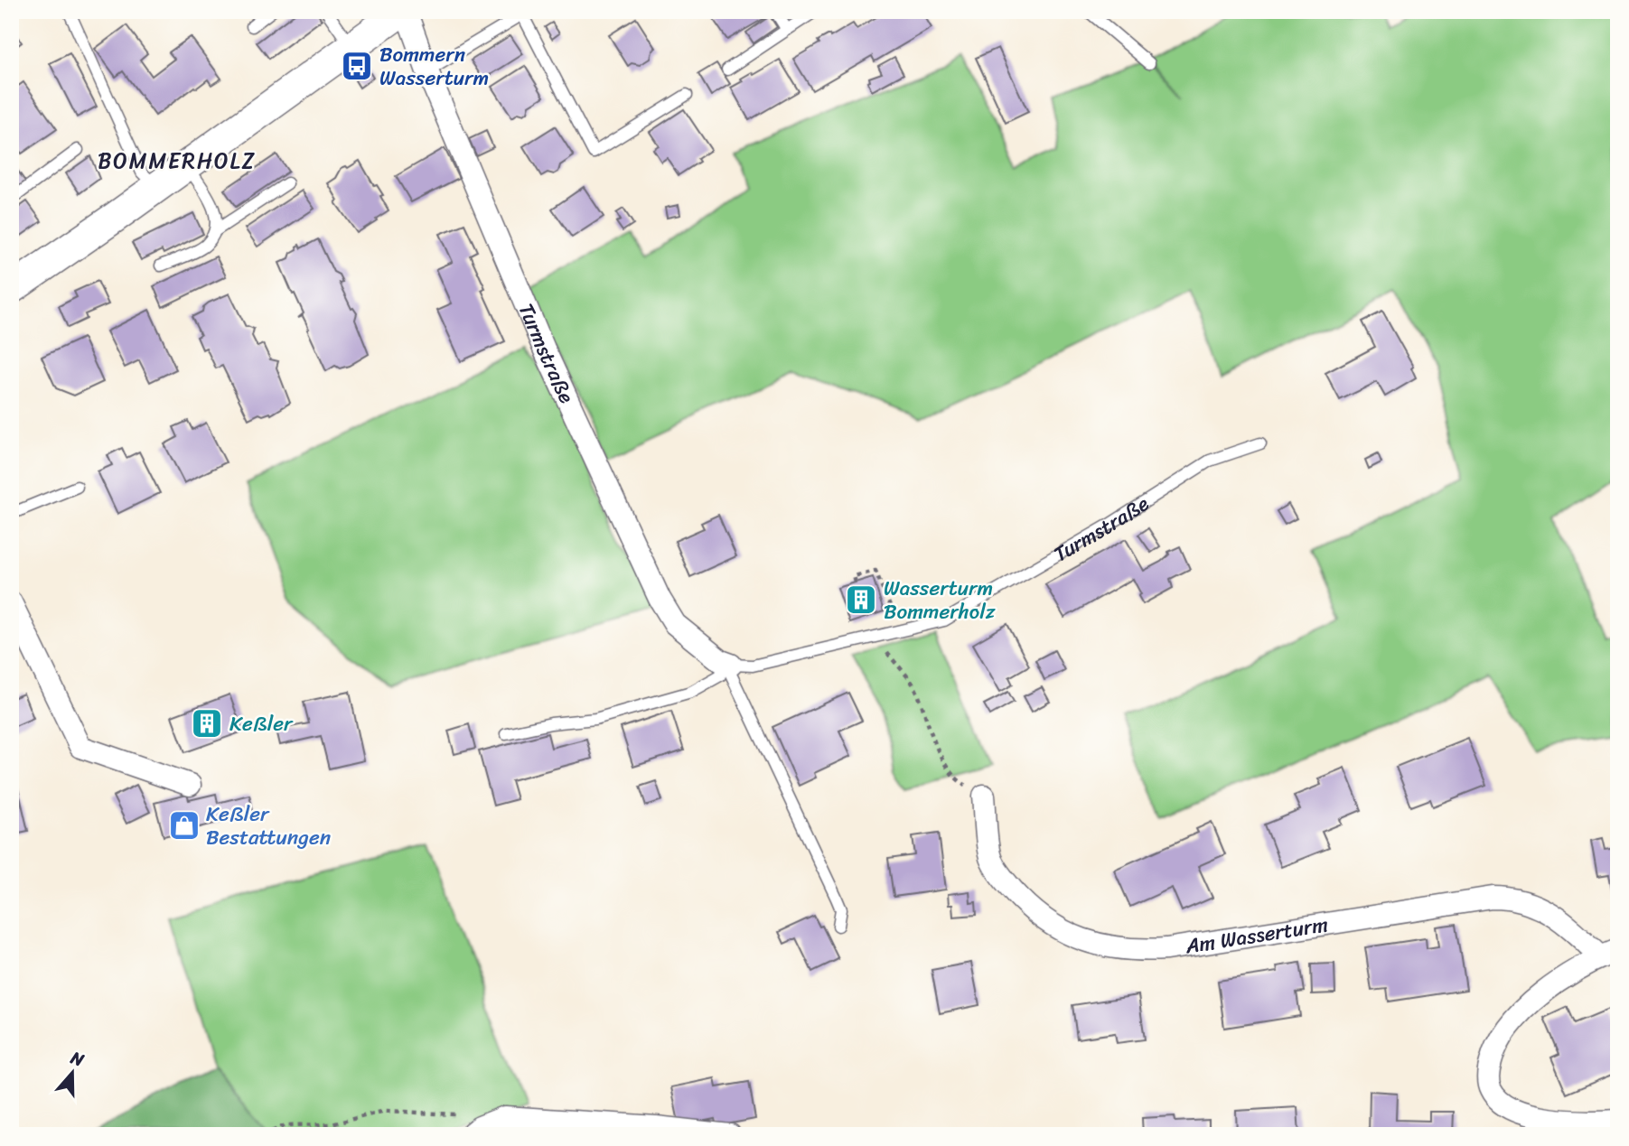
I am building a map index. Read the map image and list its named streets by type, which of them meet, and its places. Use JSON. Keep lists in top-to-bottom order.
{
  "streets": {
    "street": ["Turmstraße", "Am Wasserturm"]
  },
  "districts": ["BOMMERHOLZ"],
  "places": {
    "bus stop": ["Bommern Wasserturm"],
    "building": ["Wasserturm Bommerholz", "Keßler"],
    "shop": ["Keßler Bestattungen"]
  },
  "north": "top"
}
